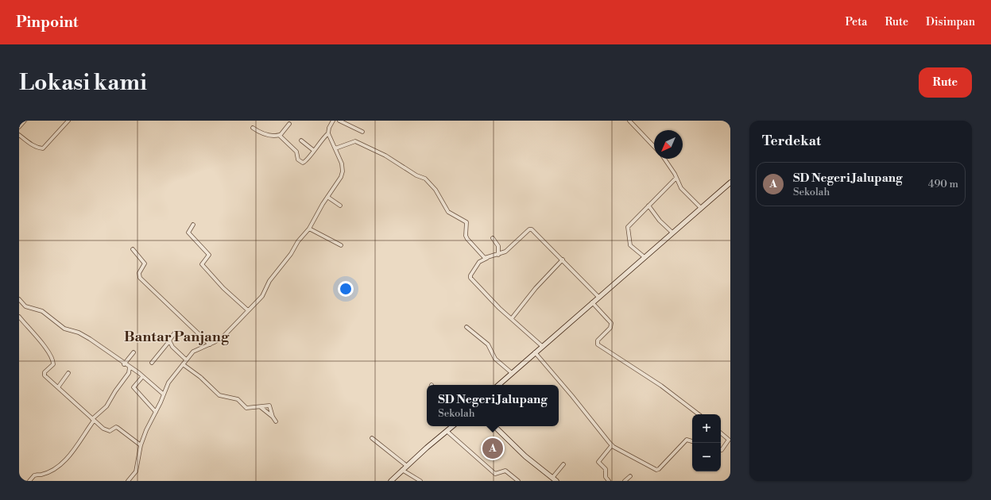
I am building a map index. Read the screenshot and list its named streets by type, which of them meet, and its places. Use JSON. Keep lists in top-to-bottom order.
{
  "districts": ["Bantar Panjang"],
  "north": "bottom left",
  "page": {
    "header": "Pinpoint",
    "nav": ["Peta", "Rute", "Disimpan"],
    "buttons": "Rute",
    "title": "Lokasi kami",
    "heading": "Terdekat",
    "list": [
      {
        "mark": "A",
        "name": "SD Negeri Jalupang",
        "note": "Sekolah",
        "value": "490 m"
      }
    ],
    "popup": ["SD Negeri Jalupang", "Sekolah"],
    "map_buttons": ["+", "−"],
    "pins": "A"
  }
}
